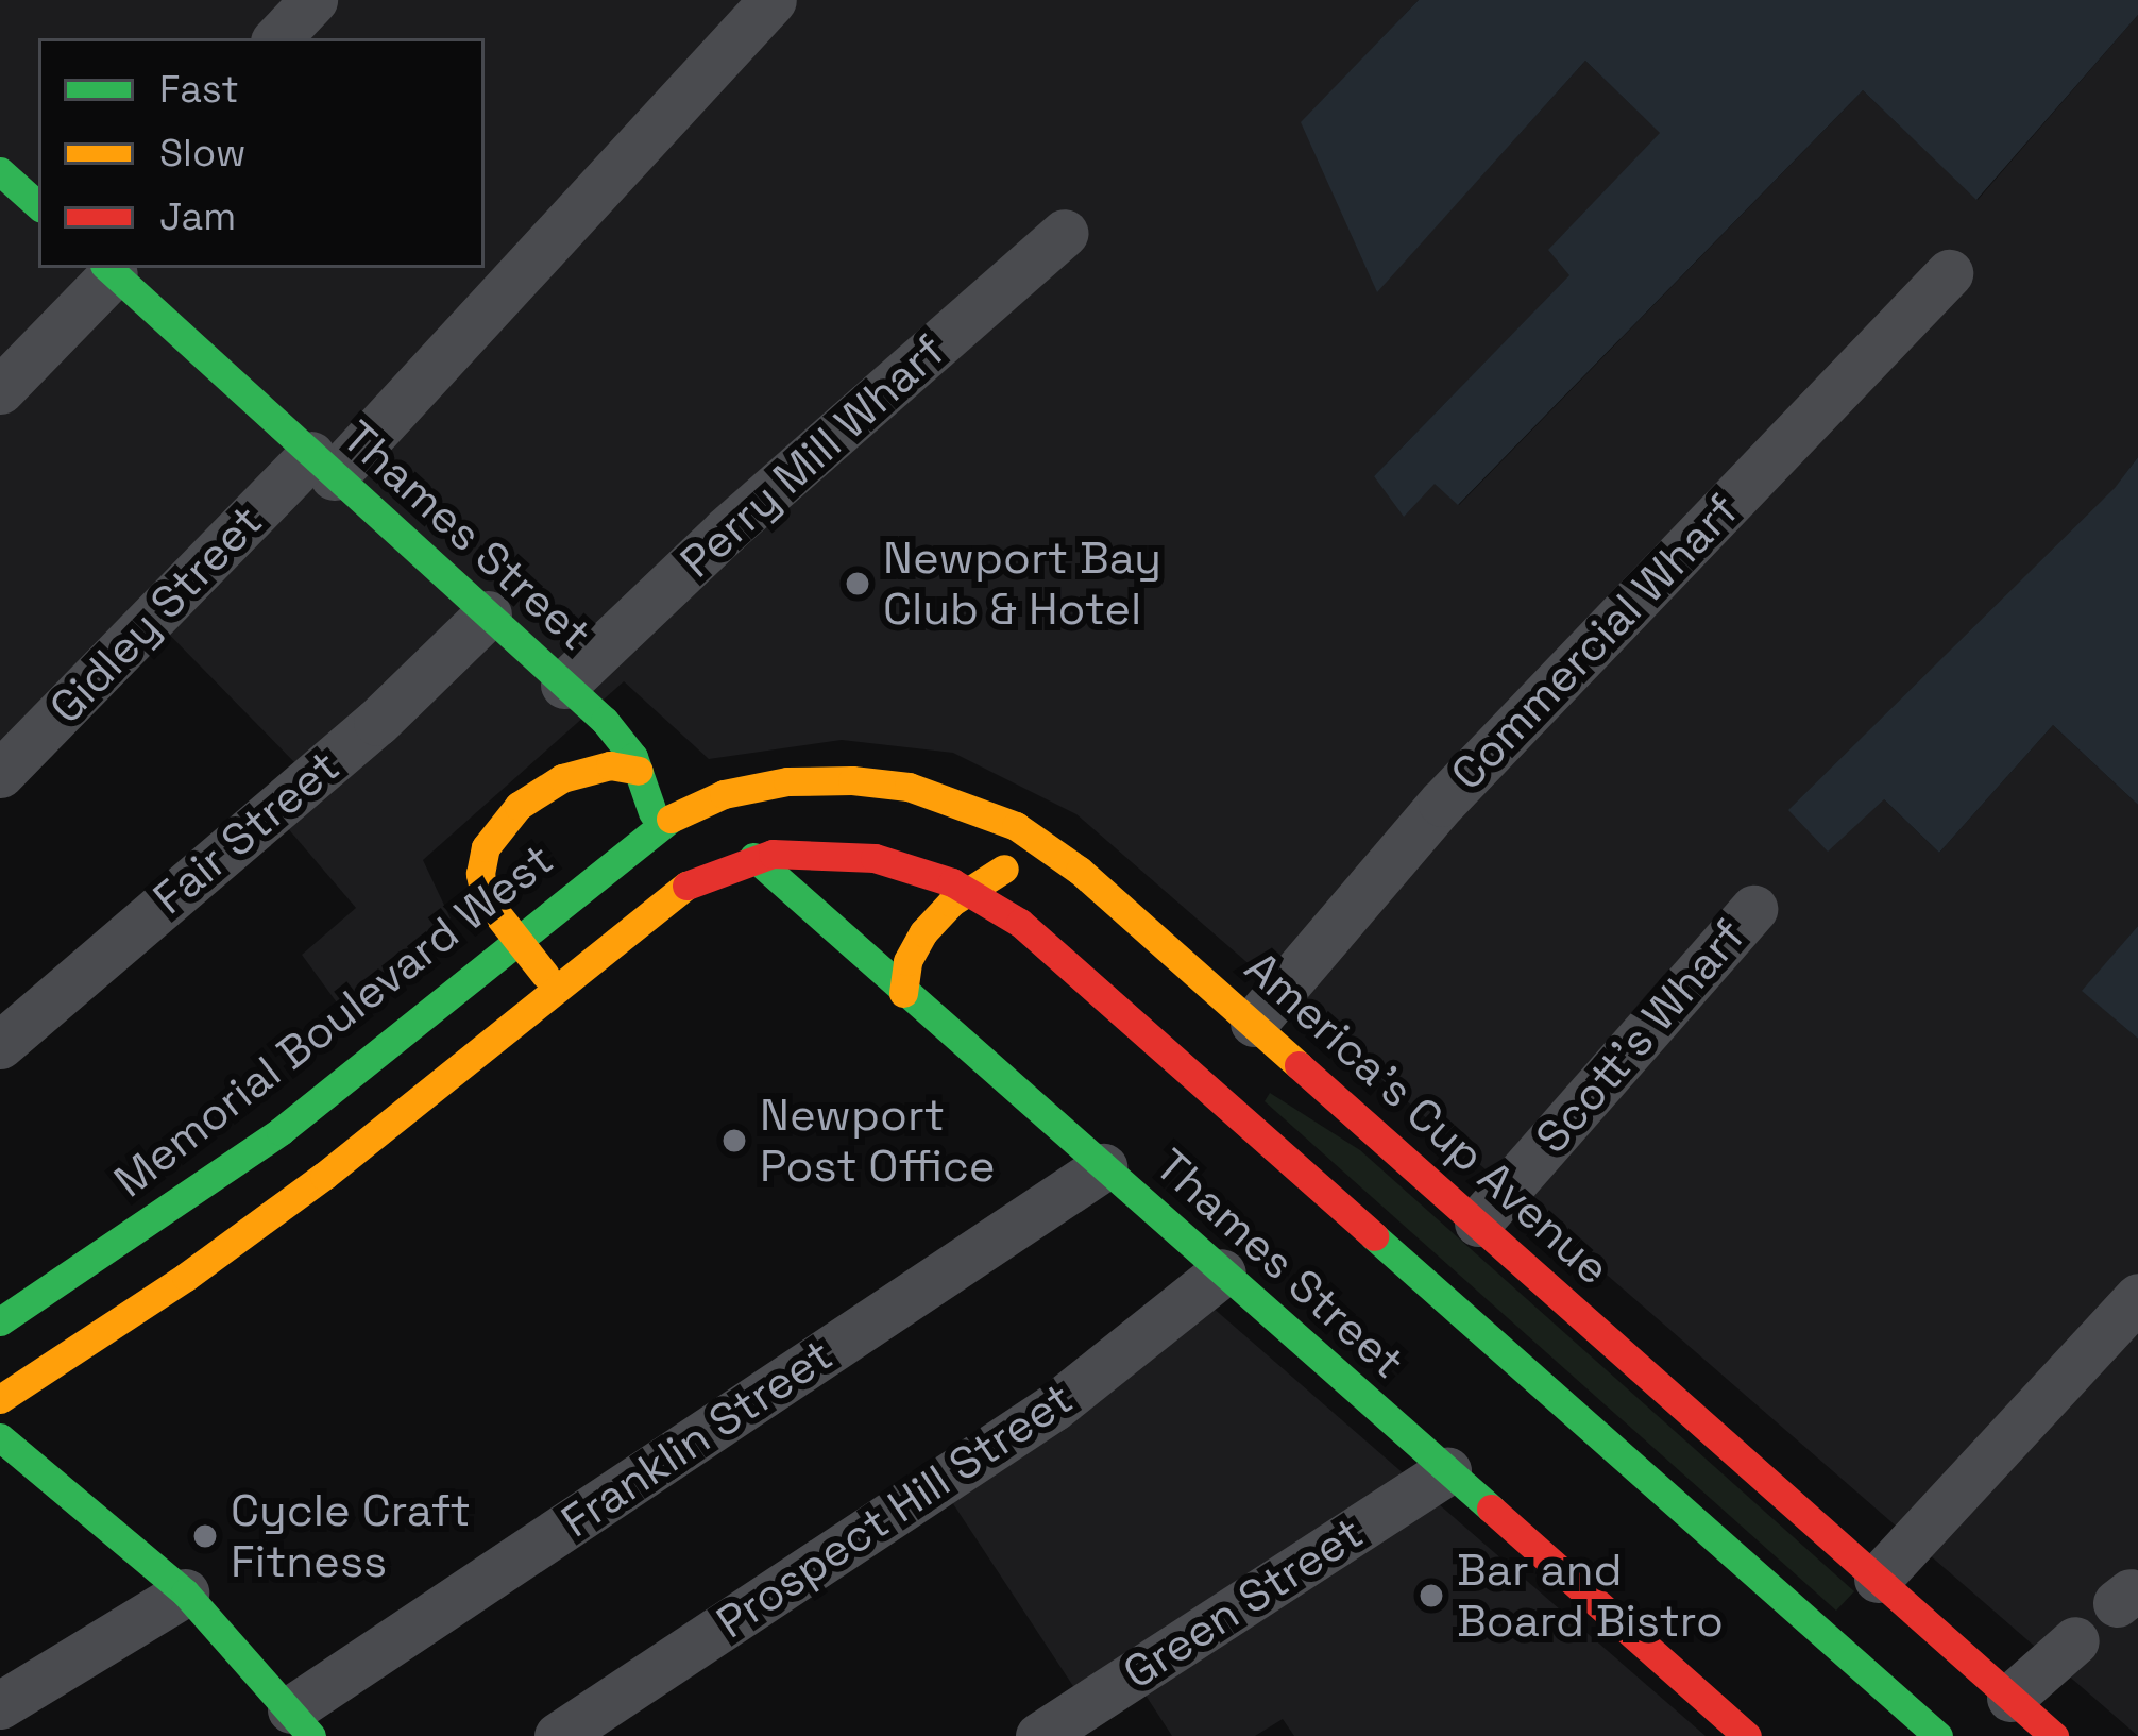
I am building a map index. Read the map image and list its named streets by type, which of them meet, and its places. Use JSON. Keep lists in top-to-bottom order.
{
  "streets": {
    "main road": ["Thames Street", "Memorial Boulevard West", "America's Cup Avenue"],
    "street": [
      "Perry Mill Wharf",
      "Gidley Street",
      "Commercial Wharf",
      "Fair Street",
      "Scott's Wharf",
      "Franklin Street",
      "Prospect Hill Street",
      "Green Street"
    ]
  },
  "crossings": [
    ["Perry Mill Wharf", "Thames Street"],
    ["Thames Street", "Gidley Street"],
    ["Thames Street", "Fair Street"],
    ["Thames Street", "Memorial Boulevard West"],
    ["Thames Street", "America's Cup Avenue"],
    ["Thames Street", "Franklin Street"],
    ["Thames Street", "Prospect Hill Street"],
    ["Thames Street", "Green Street"],
    ["Commercial Wharf", "America's Cup Avenue"],
    ["Memorial Boulevard West", "America's Cup Avenue"],
    ["Scott's Wharf", "America's Cup Avenue"]
  ],
  "places": [
    "Newport Bay Club & Hotel",
    "Newport Post Office",
    "Cycle Craft Fitness",
    "Bar and Board Bistro"
  ],
  "legend": ["Fast", "Slow", "Jam"]
}
